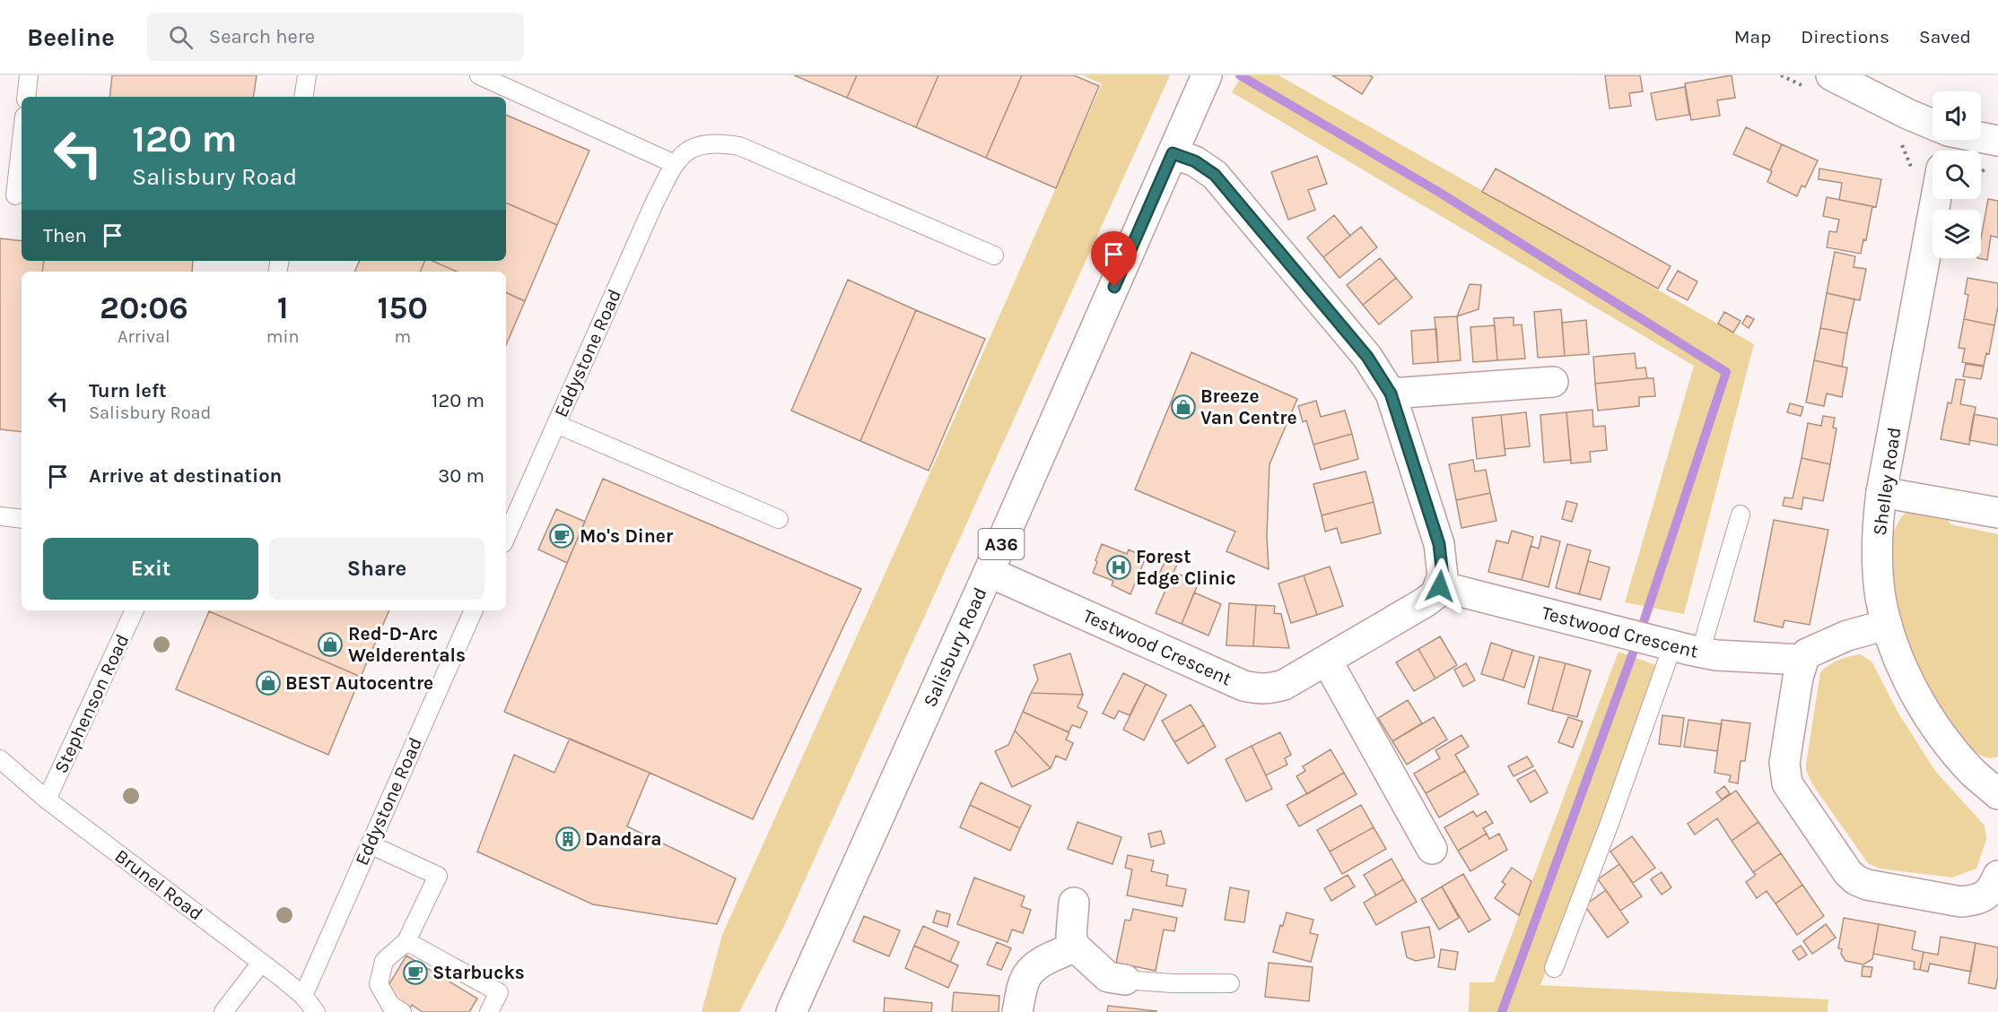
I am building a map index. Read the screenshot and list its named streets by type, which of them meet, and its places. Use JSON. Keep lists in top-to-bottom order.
{
  "streets": {
    "street": [
      "Shelley Road",
      "A36",
      "Testwood Crescent",
      "Salisbury Road"
    ],
    "lane": ["Eddystone Road", "Stephenson Road", "Brunel Road"]
  },
  "crossings": [
    ["Eddystone Road", "Brunel Road"],
    ["Testwood Crescent", "Salisbury Road"],
    ["Stephenson Road", "Brunel Road"]
  ],
  "places": {
    "shop": ["Breeze Van Centre", "Red-D-Arc Welderentals", "BEST Autocentre"],
    "cafe": ["Mo's Diner", "Starbucks"],
    "hospital": ["Forest Edge Clinic"],
    "building": ["Dandara"]
  },
  "page": {
    "header": "Beeline",
    "search": "Search here",
    "nav": ["Map", "Directions", "Saved"],
    "turn": ["120 m", "Salisbury Road"],
    "then": "Then",
    "eta": [
      "20:06",
      "Arrival",
      "1",
      "min",
      "150",
      "m"
    ],
    "list": [
      {
        "name": "Turn left",
        "note": "Salisbury Road",
        "value": "120 m"
      },
      {
        "name": "Arrive at destination",
        "value": "30 m"
      }
    ],
    "buttons": ["Exit", "Share"]
  }
}
